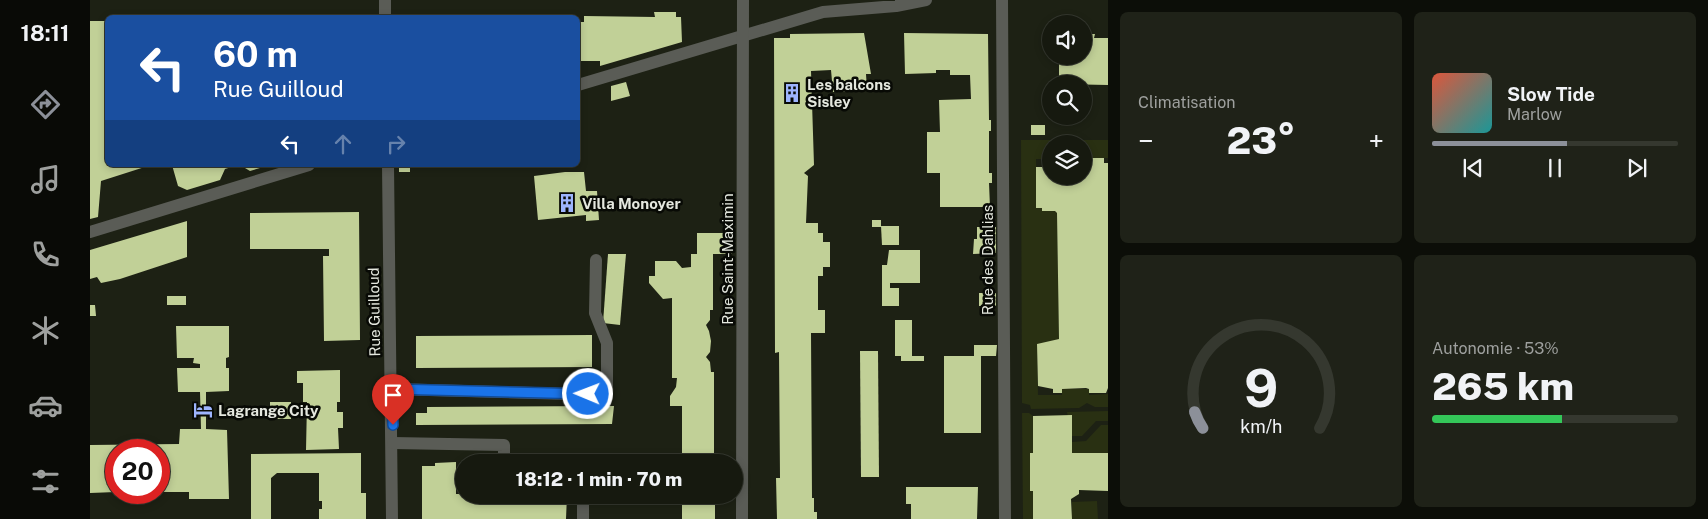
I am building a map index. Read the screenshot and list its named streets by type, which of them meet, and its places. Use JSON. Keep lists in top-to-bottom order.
{
  "streets": {
    "street": ["Rue Saint-Maximin", "Rue des Dahlias", "Rue Guilloud"]
  },
  "places": {
    "building": ["Les balcons Sisley", "Villa Monoyer"],
    "hotel": ["Lagrange City"]
  },
  "page": {
    "tabs": "18:11",
    "tile": [
      "Climatisation",
      ["Autonomie · 53%", "265 km"]
    ],
    "turn": ["60 m", "Rue Guilloud"],
    "song": ["Slow Tide", "Marlow"],
    "heat": ["−", "23°", "+"],
    "limit": "20",
    "trip": "18:12 · 1 min · 70 m",
    "gauge": ["9", "km/h"]
  }
}
